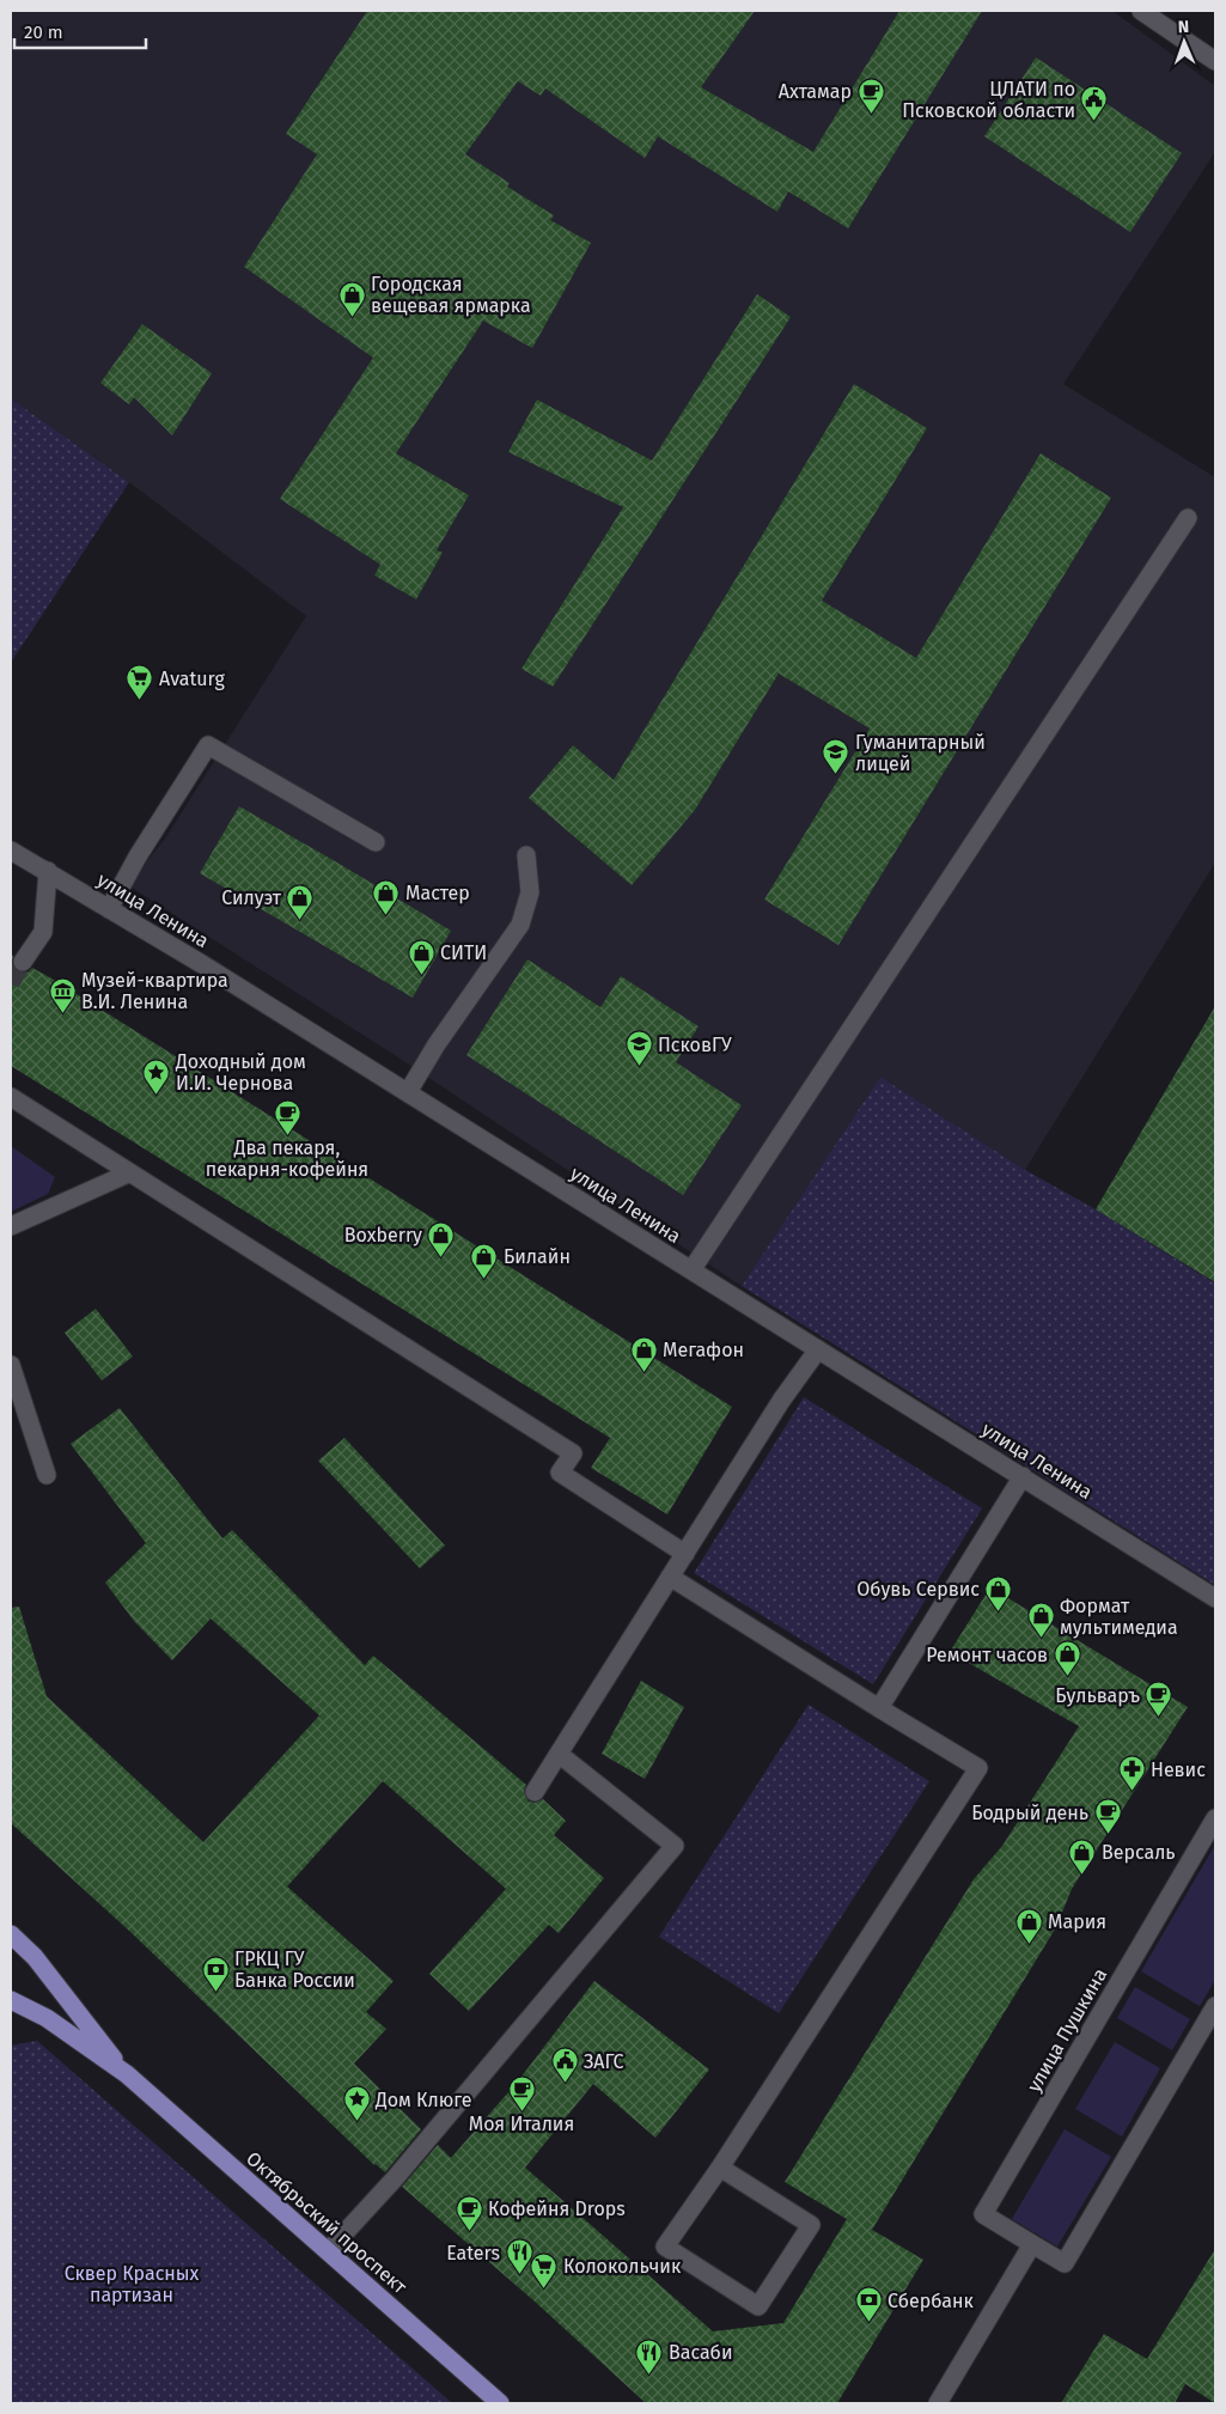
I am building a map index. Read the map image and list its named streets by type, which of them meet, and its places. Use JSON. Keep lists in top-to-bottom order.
{
  "streets": {
    "main road": ["Октябрьский проспект"],
    "street": ["улица Ленина", "улица Пушкина"]
  },
  "parks": ["Сквер Красных партизан"],
  "places": {
    "cafe": [
      "Ахтамар",
      "Два пекаря, пекарня-кофейня",
      "Бульваръ",
      "Бодрый день",
      "Моя Италия",
      "Кофейня Drops"
    ],
    "public building": ["ЦЛАТИ по Псковской области", "ЗАГС"],
    "shop": [
      "Городская вещевая ярмарка",
      "Мастер",
      "Силуэт",
      "СИТИ",
      "Boxberry",
      "Билайн",
      "Мегафон",
      "Обувь Сервис",
      "Формат мультимедиа",
      "Ремонт часов",
      "Версаль",
      "Мария"
    ],
    "supermarket": ["Avaturg", "Колокольчик"],
    "school or university": ["Гуманитарный лицей", "ПсковГУ"],
    "museum": ["Музей-квартира В.И. Ленина"],
    "place": ["Доходный дом И.И. Чернова", "Дом Клюге"],
    "pharmacy": ["Невис"],
    "bank": ["ГРКЦ ГУ Банка России", "Сбербанк"],
    "restaurant": ["Eaters", "Васаби"]
  },
  "scale_bar": "20 m",
  "north": "top"
}
